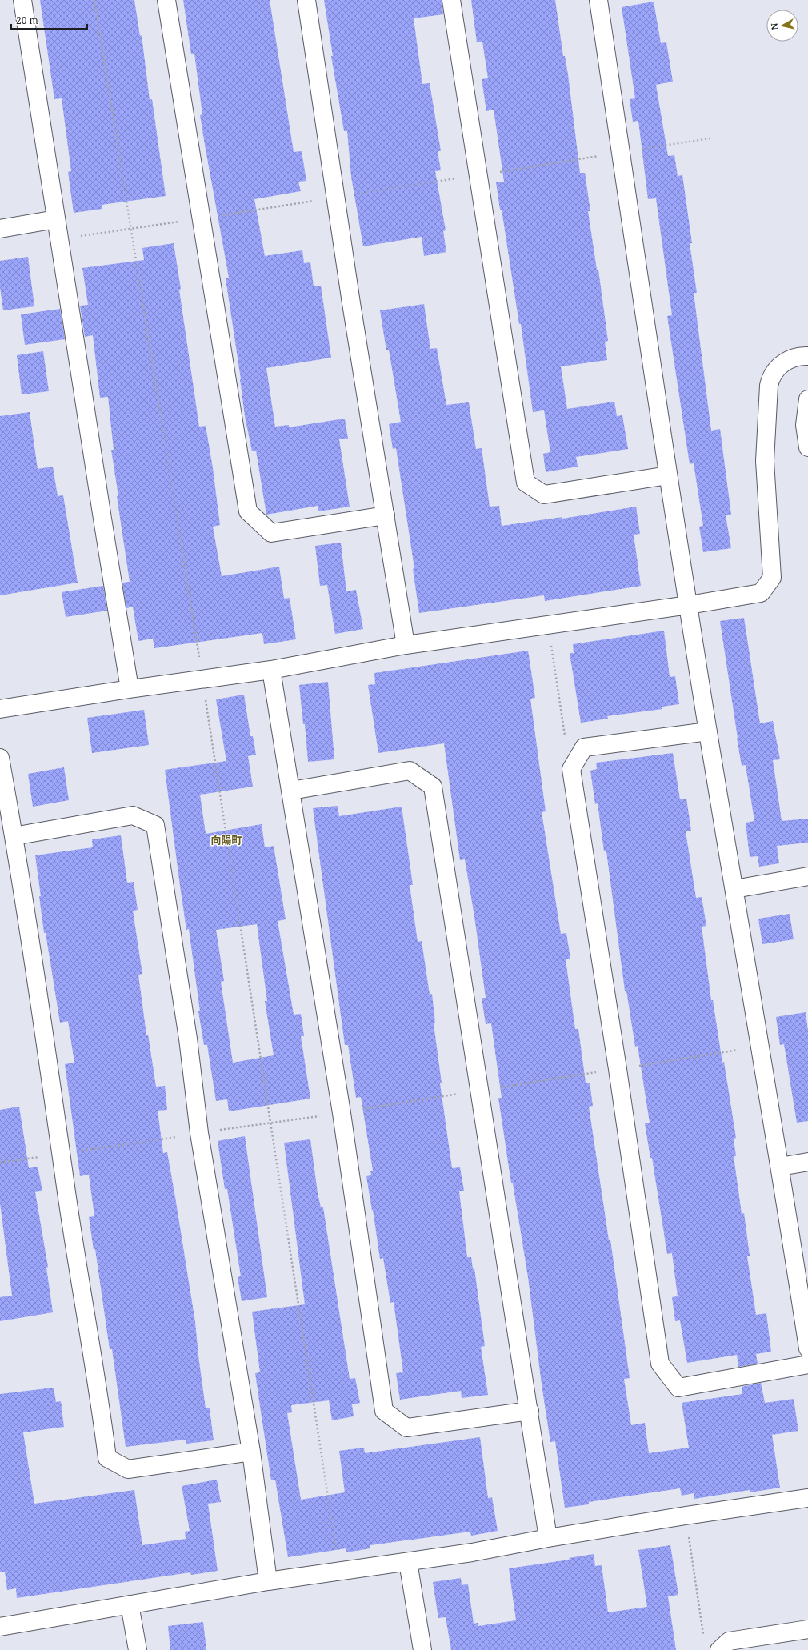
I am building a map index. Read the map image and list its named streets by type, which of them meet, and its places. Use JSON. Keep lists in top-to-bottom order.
{
  "districts": ["向陽町"],
  "scale_bar": "20 m",
  "north": "left"
}
